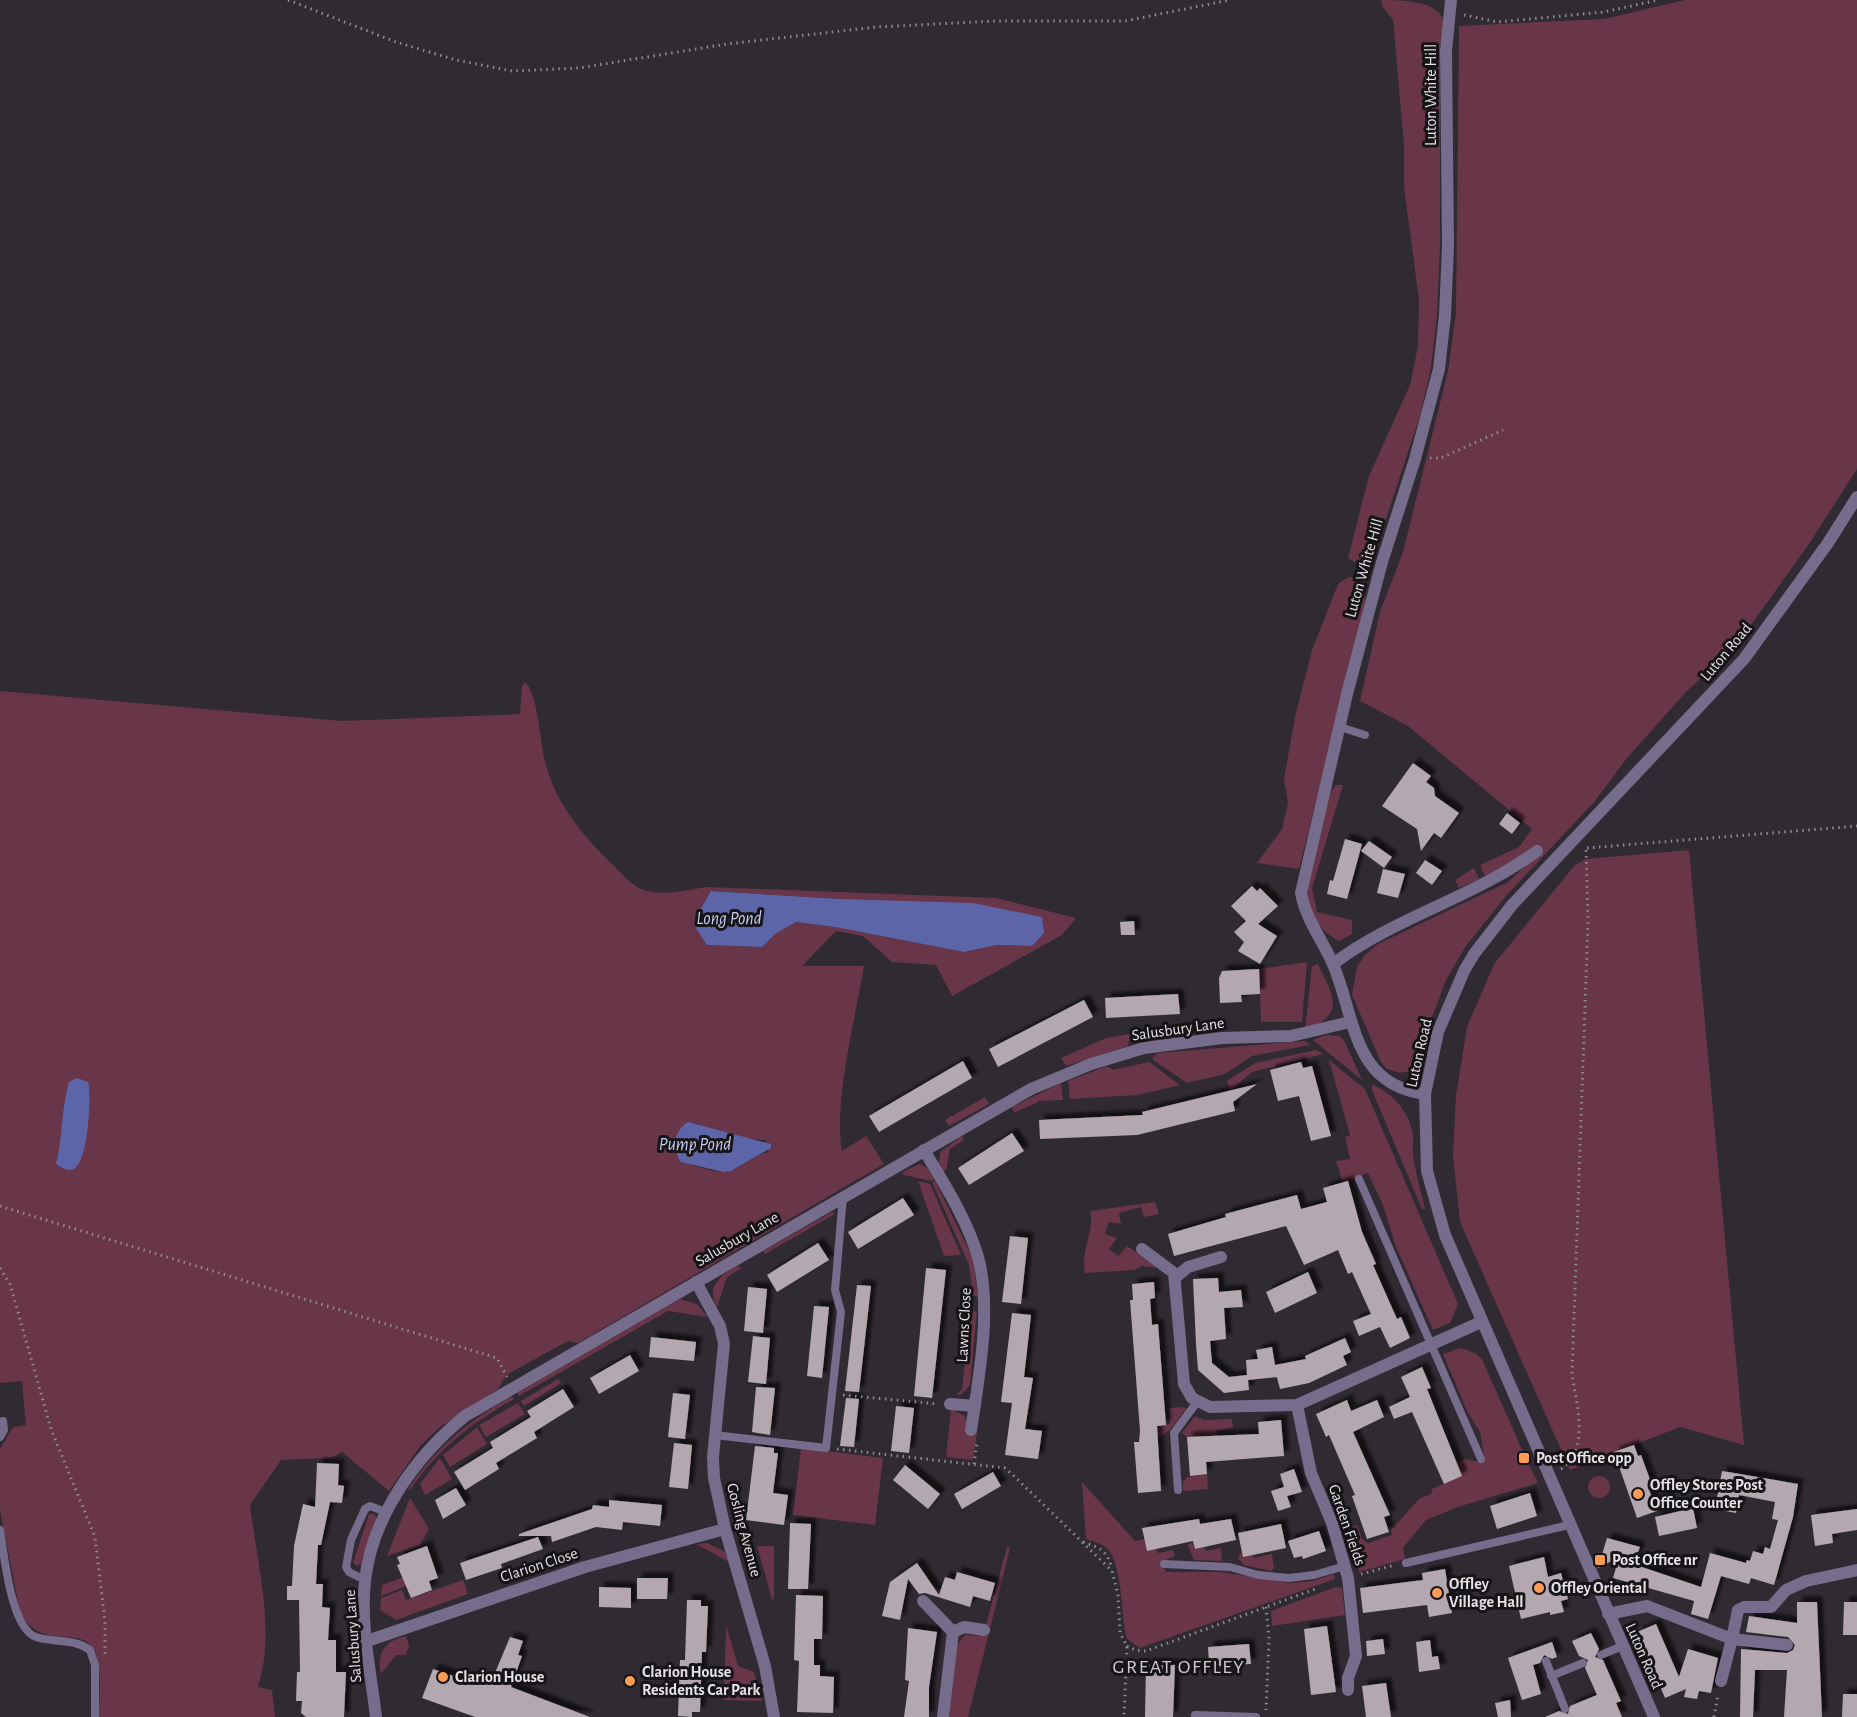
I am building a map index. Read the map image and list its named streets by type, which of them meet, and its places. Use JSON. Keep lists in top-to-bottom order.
{
  "streets": {
    "street": [
      "Luton White Hill",
      "Luton Road",
      "Salusbury Lane",
      "Lawns Close",
      "Garden Fields",
      "Gosling Avenue",
      "Clarion Close"
    ]
  },
  "crossings": [
    ["Luton White Hill", "Luton Road"],
    ["Luton White Hill", "Salusbury Lane"],
    ["Salusbury Lane", "Lawns Close"],
    ["Salusbury Lane", "Gosling Avenue"],
    ["Salusbury Lane", "Clarion Close"],
    ["Gosling Avenue", "Clarion Close"]
  ],
  "districts": ["GREAT OFFLEY"],
  "water": ["Long Pond", "Pump Pond"],
  "places": {
    "transit": ["Post Office opp", "Post Office nr"],
    "other": [
      "Offley Stores Post Office Counter",
      "Offley Oriental",
      "Offley Village Hall",
      "Clarion House",
      "Clarion House Residents Car Park"
    ]
  }
}
